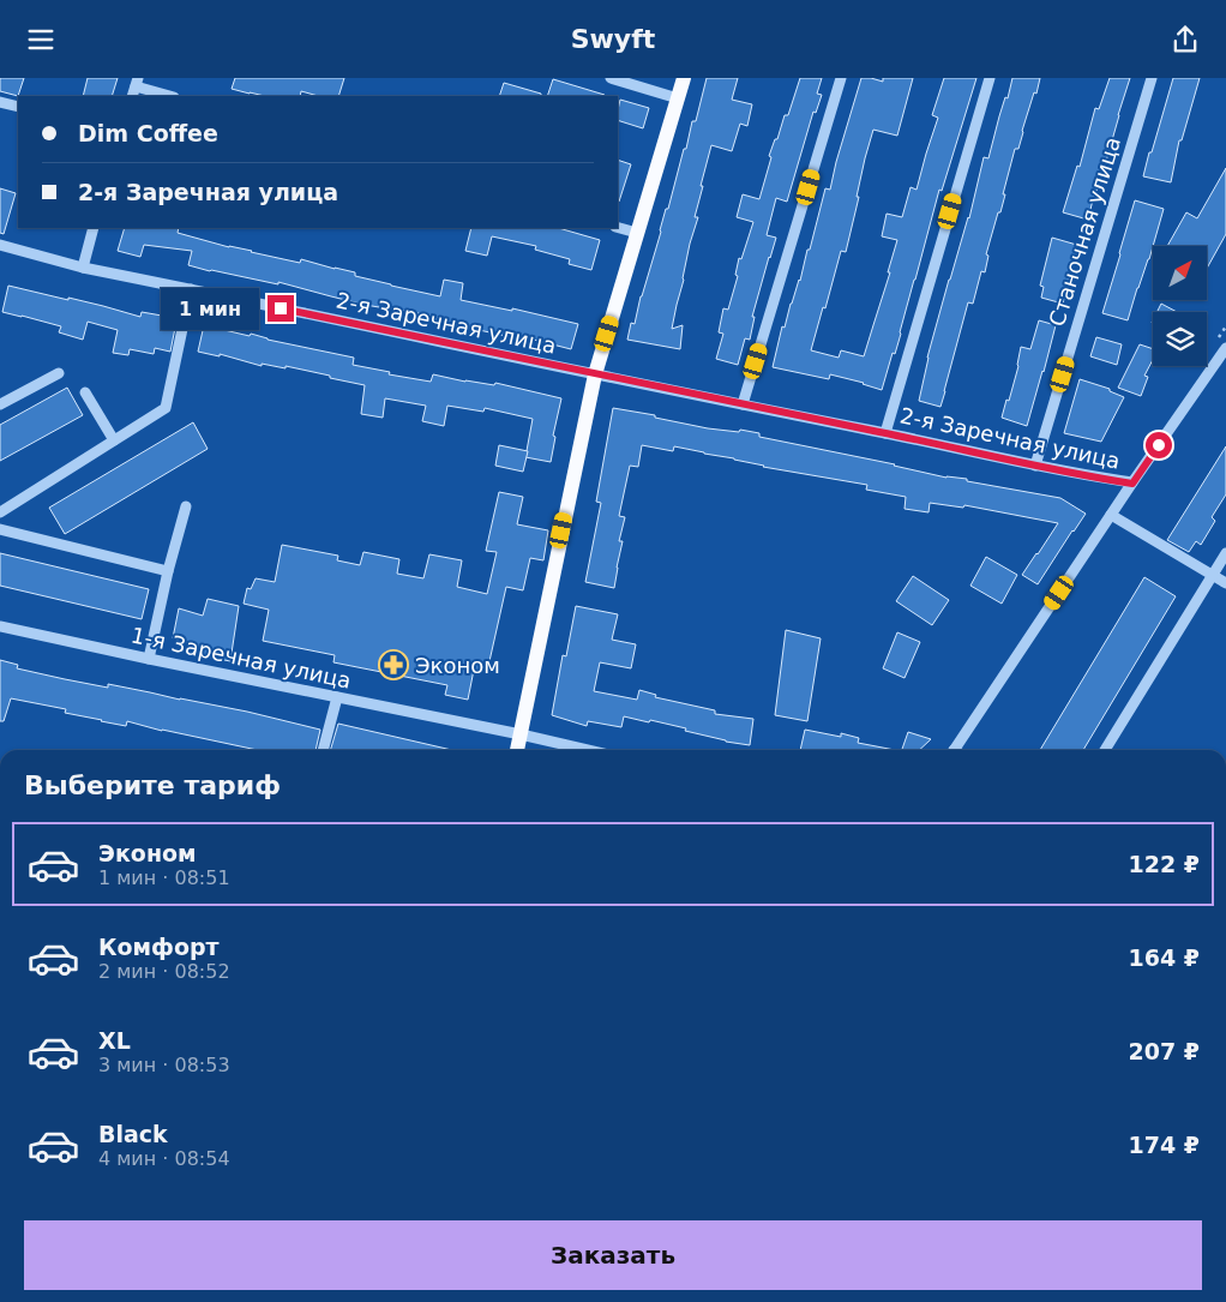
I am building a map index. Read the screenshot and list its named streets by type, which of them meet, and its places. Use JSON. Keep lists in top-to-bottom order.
{
  "streets": {
    "street": ["Станочная улица", "2-я Заречная улица", "1-я Заречная улица"]
  },
  "crossings": [
    ["Станочная улица", "2-я Заречная улица"]
  ],
  "places": {
    "pharmacy": ["Эконом"]
  },
  "north": "top right",
  "page": {
    "header": "Swyft",
    "banner": ["Dim Coffee", "2-я Заречная улица"],
    "bubble": "1 мин",
    "heading": "Выберите тариф",
    "list": [
      {
        "name": "Эконом",
        "note": "1 мин · 08:51",
        "value": "122 ₽"
      },
      {
        "name": "Комфорт",
        "note": "2 мин · 08:52",
        "value": "164 ₽"
      },
      {
        "name": "XL",
        "note": "3 мин · 08:53",
        "value": "207 ₽"
      },
      {
        "name": "Black",
        "note": "4 мин · 08:54",
        "value": "174 ₽"
      }
    ],
    "buttons": "Заказать"
  }
}
